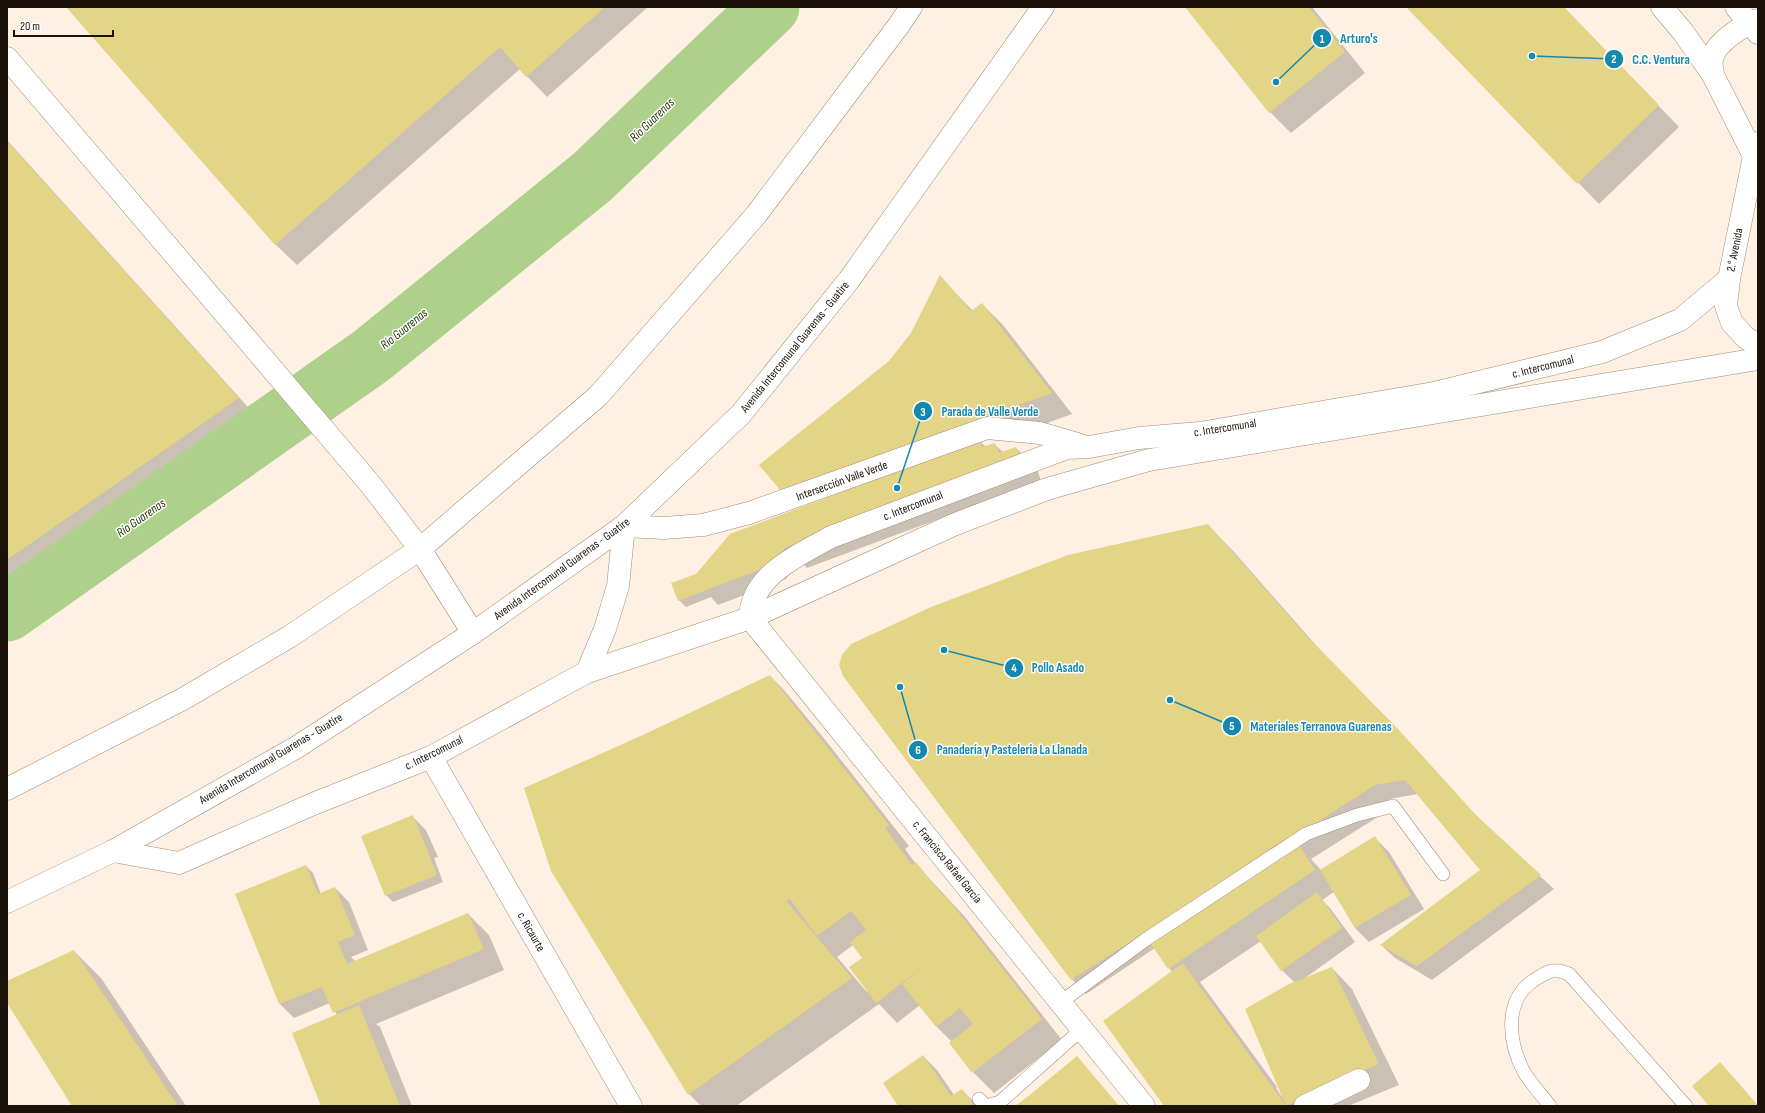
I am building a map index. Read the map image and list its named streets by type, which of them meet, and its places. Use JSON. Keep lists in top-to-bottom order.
{
  "streets": {
    "street": [
      "2.° Avenida",
      "Avenida Intercomunal Guarenas - Guatire",
      "c. Intercomunal",
      "Intersección Valle Verde",
      "c. Francisco Rafael García",
      "c. Ricaurte"
    ]
  },
  "crossings": [
    ["2.° Avenida", "c. Intercomunal"],
    ["Avenida Intercomunal Guarenas - Guatire", "c. Intercomunal"],
    ["Avenida Intercomunal Guarenas - Guatire", "Intersección Valle Verde"],
    ["c. Intercomunal", "Intersección Valle Verde"],
    ["c. Intercomunal", "c. Francisco Rafael García"],
    ["c. Intercomunal", "c. Ricaurte"]
  ],
  "water": ["Río Guarenas"],
  "places": [
    "C.C. Ventura",
    "Arturo's",
    "Parada de Valle Verde",
    "Pollo Asado",
    "Panadería y Pasteleria La Llanada",
    "Materiales Terranova Guarenas"
  ],
  "scale_bar": "20 m"
}
